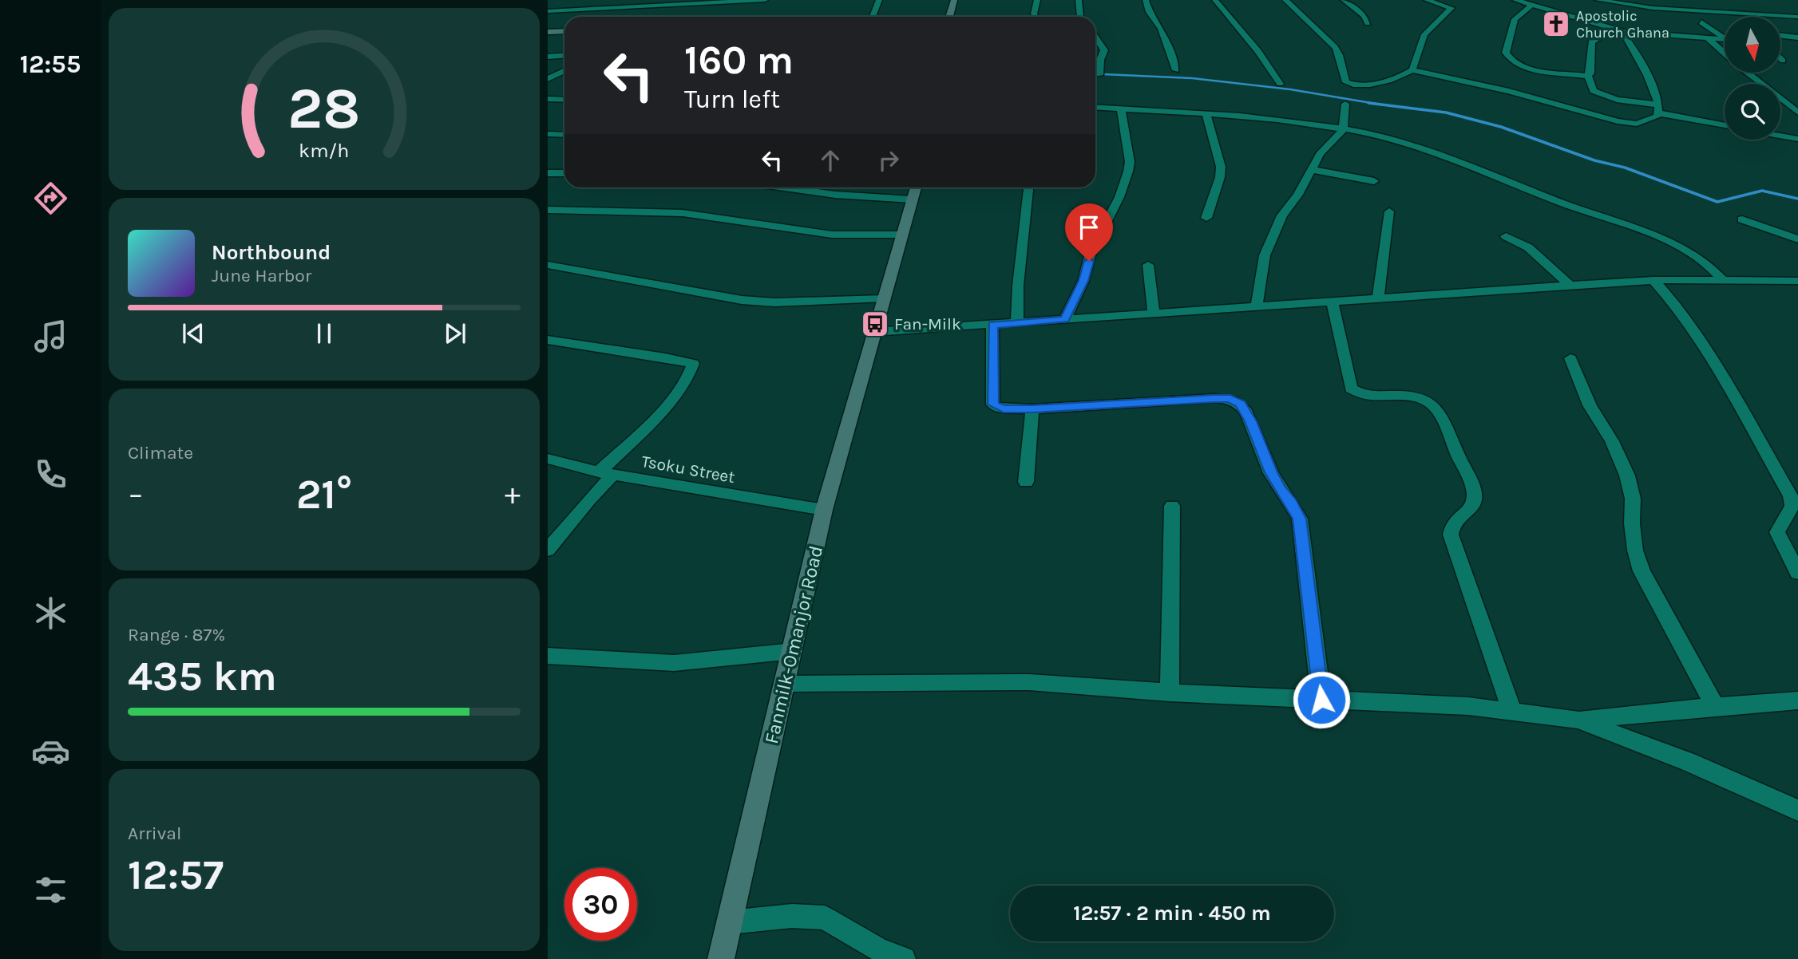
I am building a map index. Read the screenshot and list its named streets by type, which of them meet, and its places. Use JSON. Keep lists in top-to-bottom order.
{
  "streets": {
    "street": ["Tsoku Street", "Fanmilk-Omanjor Road"]
  },
  "crossings": [
    ["Tsoku Street", "Fanmilk-Omanjor Road"]
  ],
  "places": {
    "church": ["Apostolic Church Ghana"],
    "bus stop": ["Fan-Milk"]
  },
  "north": "bottom",
  "page": {
    "tabs": "12:55",
    "turn": ["160 m", "Turn left"],
    "song": ["Northbound", "June Harbor"],
    "tile": [
      "Climate",
      ["Range · 87%", "435 km"],
      ["Arrival", "12:57"]
    ],
    "heat": ["−", "21°", "+"],
    "limit": "30",
    "trip": "12:57 · 2 min · 450 m",
    "gauge": ["28", "km/h"]
  }
}
